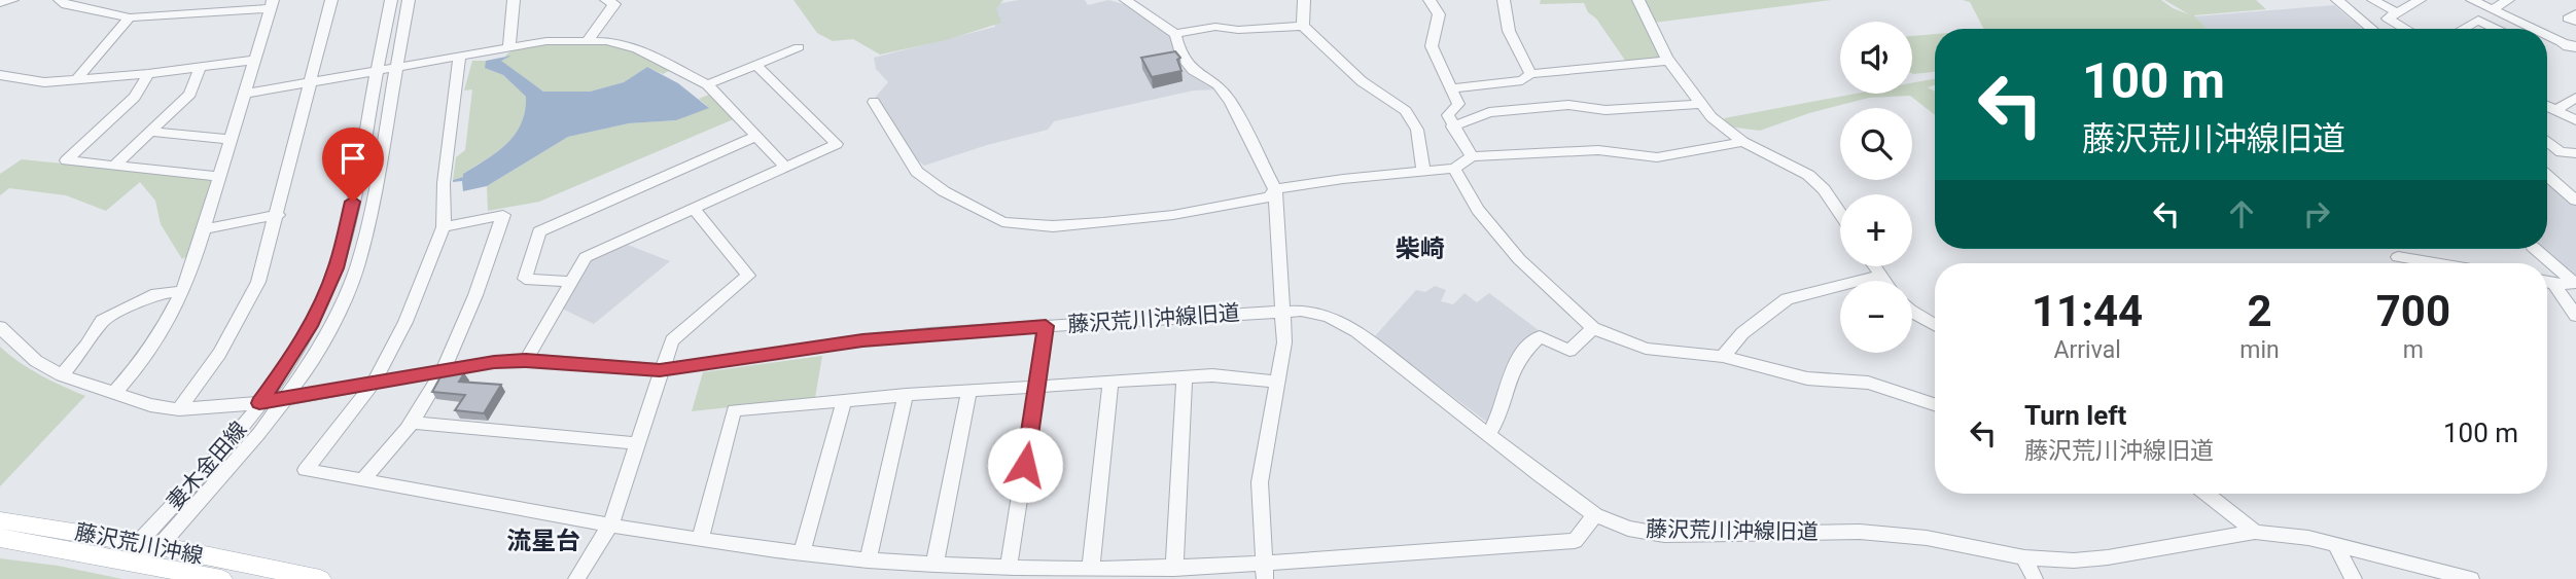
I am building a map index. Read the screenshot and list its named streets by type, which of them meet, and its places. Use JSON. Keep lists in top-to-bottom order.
{
  "streets": {
    "main road": ["藤沢荒川沖線"],
    "street": ["藤沢荒川沖線旧道", "妻木金田線"]
  },
  "crossings": [
    ["藤沢荒川沖線旧道", "妻木金田線"],
    ["妻木金田線", "藤沢荒川沖線"]
  ],
  "districts": ["柴崎", "流星台"],
  "page": {
    "map_buttons": ["+", "−"],
    "turn": ["100 m", "藤沢荒川沖線旧道"],
    "eta": [
      "11:44",
      "Arrival",
      "2",
      "min",
      "700",
      "m"
    ],
    "list": [
      {
        "name": "Turn left",
        "note": "藤沢荒川沖線旧道",
        "value": "100 m"
      }
    ]
  }
}
